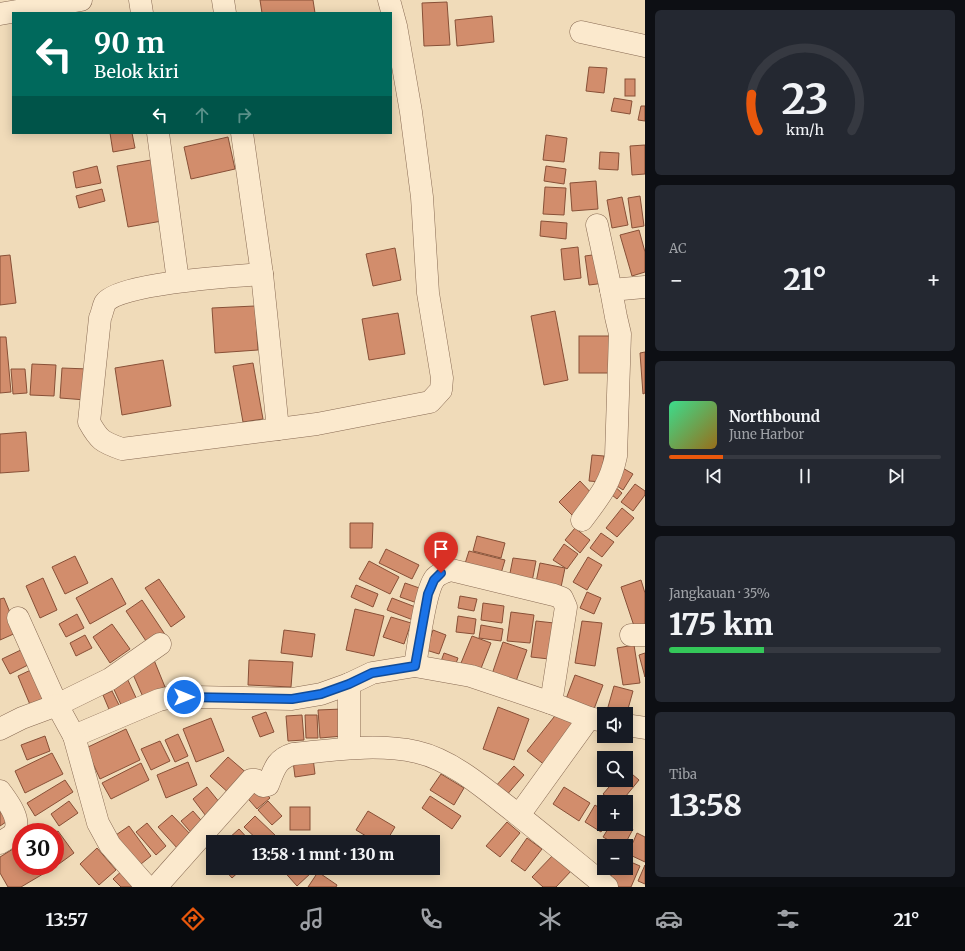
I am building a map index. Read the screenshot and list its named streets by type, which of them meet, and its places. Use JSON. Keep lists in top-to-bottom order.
{
  "page": {
    "turn": ["90 m", "Belok kiri"],
    "tile": [
      "AC",
      ["Jangkauan · 35%", "175 km"],
      ["Tiba", "13:58"]
    ],
    "heat": ["−", "21°", "+"],
    "song": ["Northbound", "June Harbor"],
    "map_buttons": ["+", "−"],
    "limit": "30",
    "trip": "13:58 · 1 mnt · 130 m",
    "tabs": ["13:57", "21°"],
    "gauge": ["23", "km/h"]
  }
}
